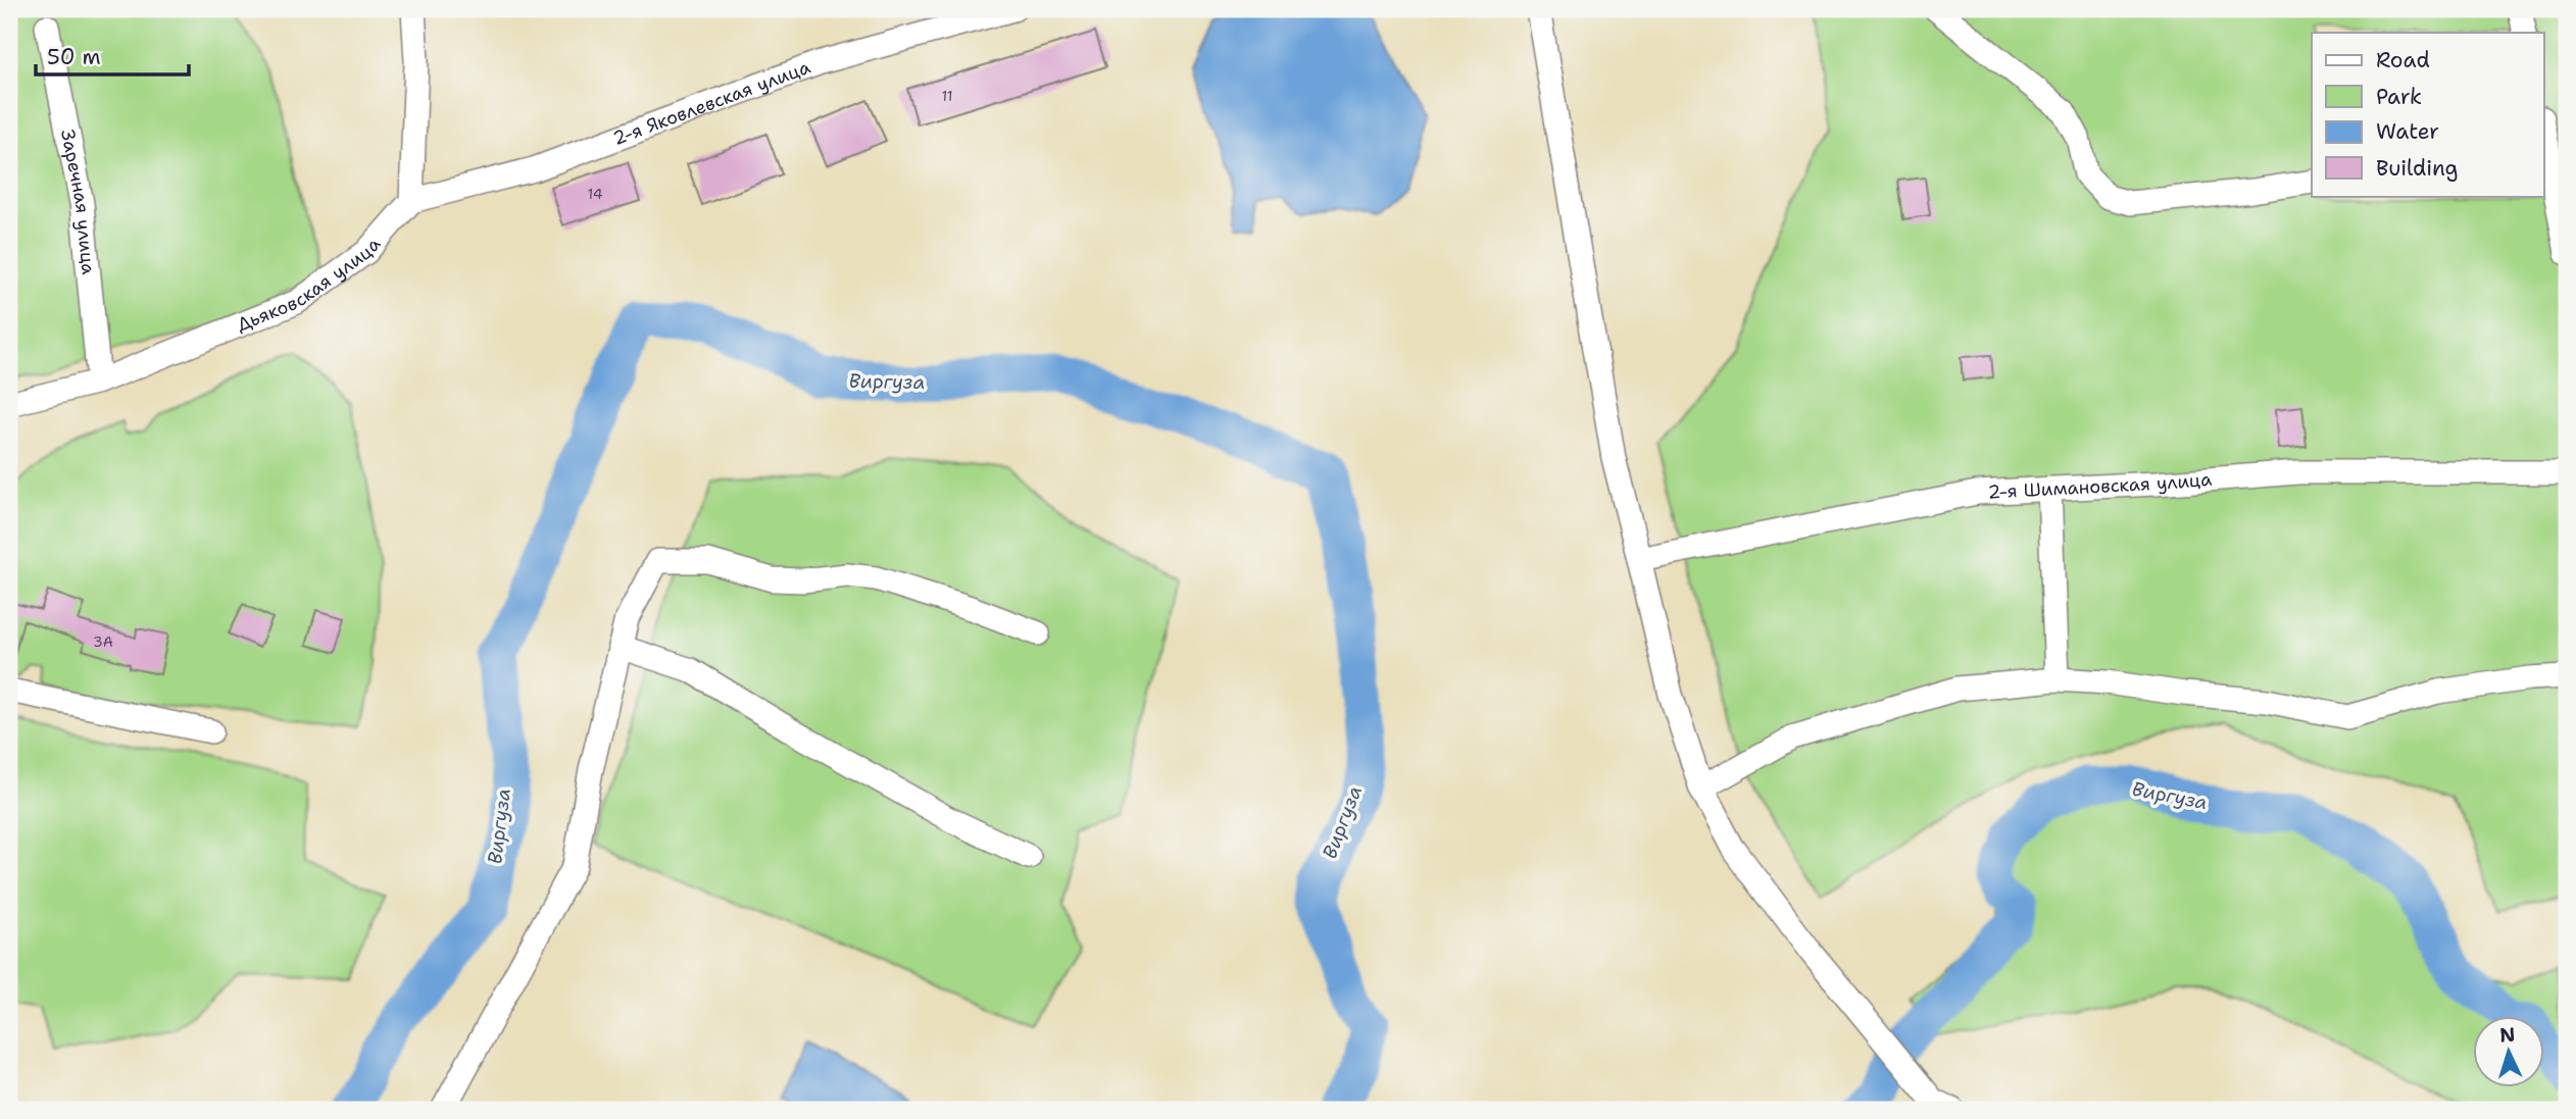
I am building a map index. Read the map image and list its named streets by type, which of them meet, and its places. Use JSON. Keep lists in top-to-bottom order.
{
  "streets": {
    "street": [
      "2-я Яковлевская улица",
      "Заречная улица",
      "Дьяковская улица",
      "2-я Шимановская улица"
    ]
  },
  "crossings": [
    ["2-я Яковлевская улица", "Дьяковская улица"],
    ["Заречная улица", "Дьяковская улица"]
  ],
  "water": ["Виргуза"],
  "house_numbers": ["11", "14", "3А"],
  "legend": [
    "Road",
    "Park",
    "Water",
    "Building"
  ],
  "scale_bar": "50 m",
  "north": "top"
}
